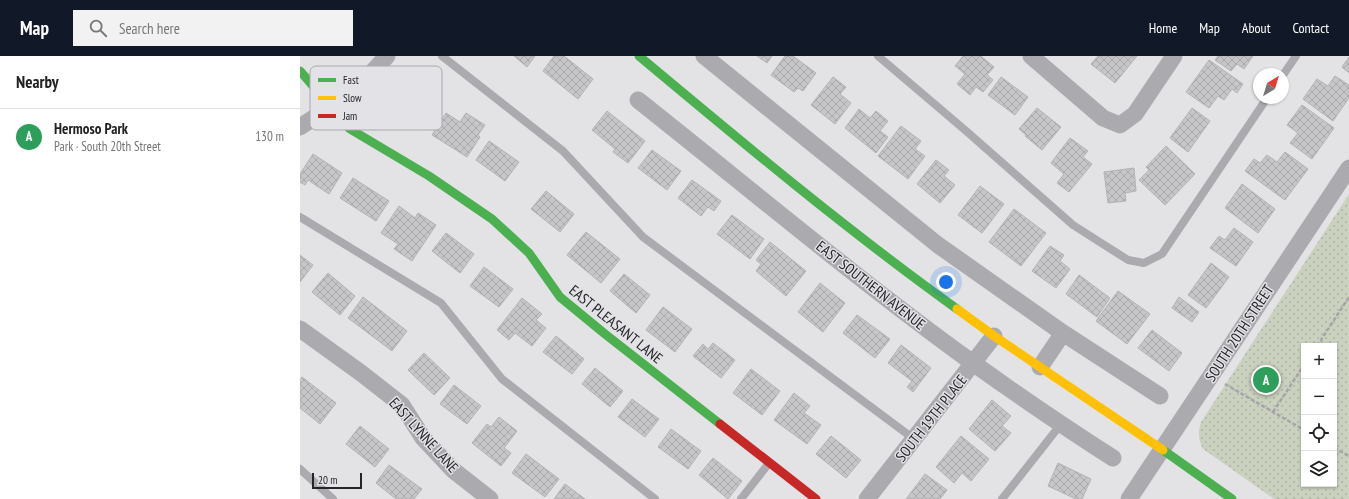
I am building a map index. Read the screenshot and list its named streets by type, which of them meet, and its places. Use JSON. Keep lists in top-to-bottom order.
{
  "streets": {
    "main road": ["EAST PLEASANT LANE"],
    "street": [
      "EAST SOUTHERN AVENUE",
      "SOUTH 20TH STREET",
      "SOUTH 19TH PLACE",
      "EAST LYNNE LANE"
    ]
  },
  "crossings": [
    ["EAST SOUTHERN AVENUE", "SOUTH 19TH PLACE"]
  ],
  "legend": ["Fast", "Slow", "Jam"],
  "scale_bar": "20 m",
  "north": "top right",
  "page": {
    "header": "Map",
    "search": "Search here",
    "nav": [
      "Home",
      "Map",
      "About",
      "Contact"
    ],
    "heading": "Nearby",
    "list": [
      {
        "mark": "A",
        "name": "Hermoso Park",
        "note": "Park · South 20th Street",
        "value": "130 m"
      }
    ],
    "map_buttons": ["+", "−"],
    "pins": "A",
    "scale": "20 m"
  }
}
